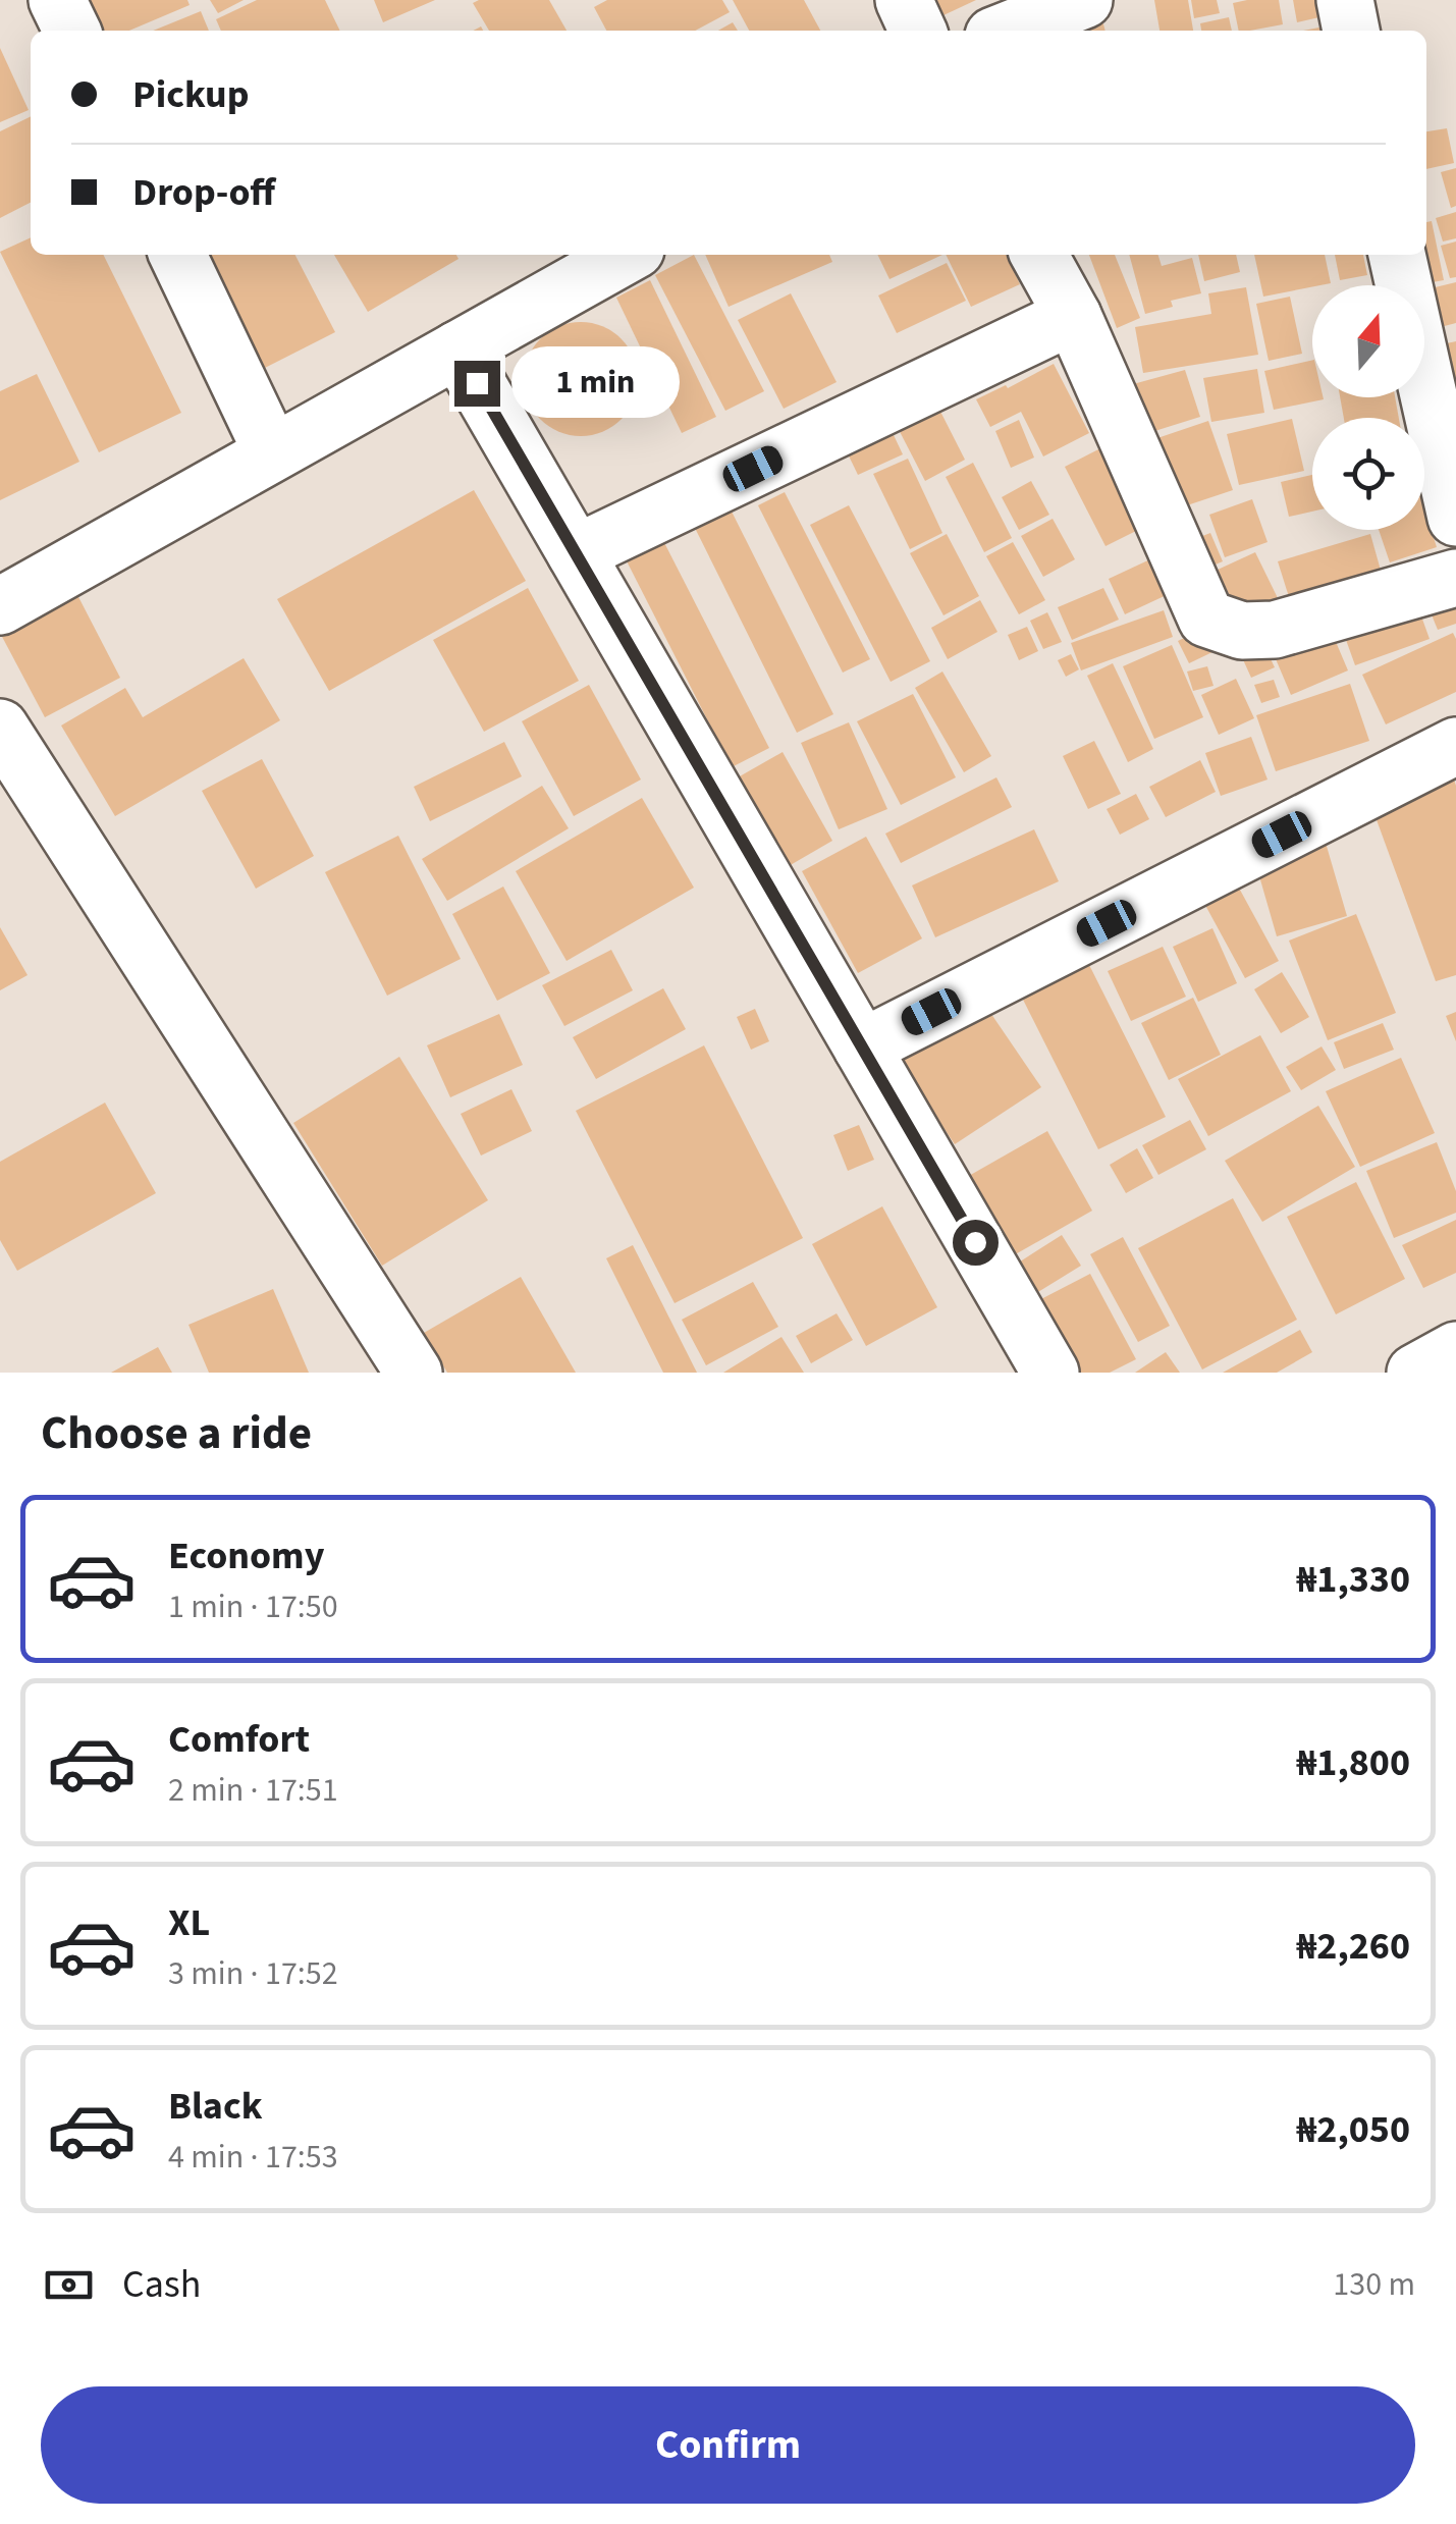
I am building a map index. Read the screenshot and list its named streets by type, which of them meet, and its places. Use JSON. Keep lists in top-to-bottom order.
{
  "north": "top",
  "page": {
    "banner": ["Pickup", "Drop-off"],
    "bubble": "1 min",
    "heading": "Choose a ride",
    "list": [
      {
        "name": "Economy",
        "note": "1 min · 17:50",
        "value": "₦1,330"
      },
      {
        "name": "Comfort",
        "note": "2 min · 17:51",
        "value": "₦1,800"
      },
      {
        "name": "XL",
        "note": "3 min · 17:52",
        "value": "₦2,260"
      },
      {
        "name": "Black",
        "note": "4 min · 17:53",
        "value": "₦2,050"
      }
    ],
    "pay": ["Cash", "130 m"],
    "buttons": "Confirm"
  }
}
